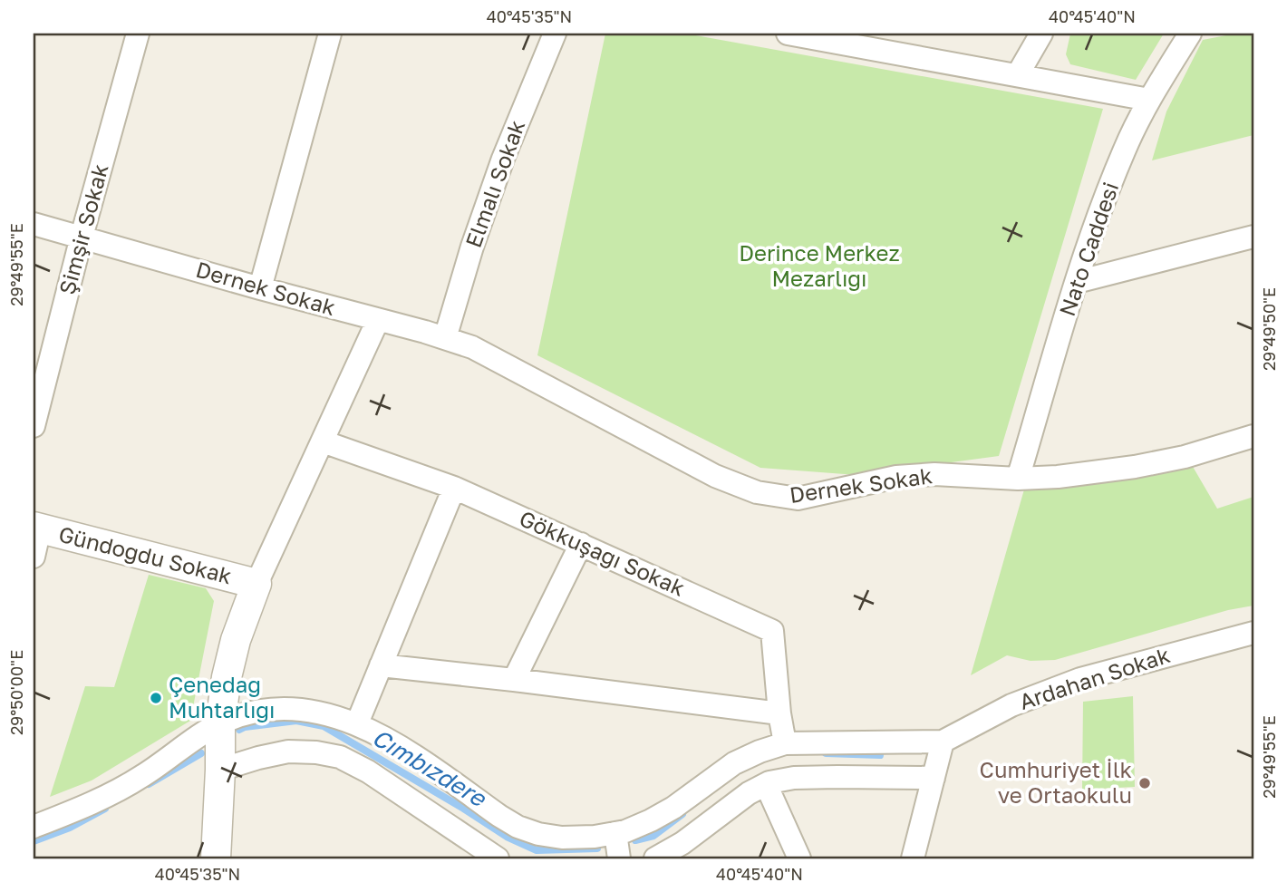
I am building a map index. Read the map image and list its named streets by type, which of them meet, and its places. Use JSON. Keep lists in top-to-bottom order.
{
  "streets": {
    "street": [
      "Elmalı Sokak",
      "Şimşir Sokak",
      "Nato Caddesi",
      "Dernek Sokak",
      "Gökkuşağı Sokak",
      "Gündoğdu Sokak",
      "Ardahan Sokak"
    ]
  },
  "crossings": [
    ["Elmalı Sokak", "Dernek Sokak"],
    ["Şimşir Sokak", "Dernek Sokak"],
    ["Nato Caddesi", "Dernek Sokak"]
  ],
  "water": ["Cımbızdere"],
  "parks": ["Derince Merkez Mezarlığı"],
  "places": ["Çenedağ Muhtarlığı", "Cumhuriyet İlk ve Ortaokulu"],
  "coordinates": [
    "40°45'35\"N",
    "40°45'40\"N",
    "29°49'55\"E",
    "29°49'50\"E",
    "29°50'00\"E"
  ]
}
